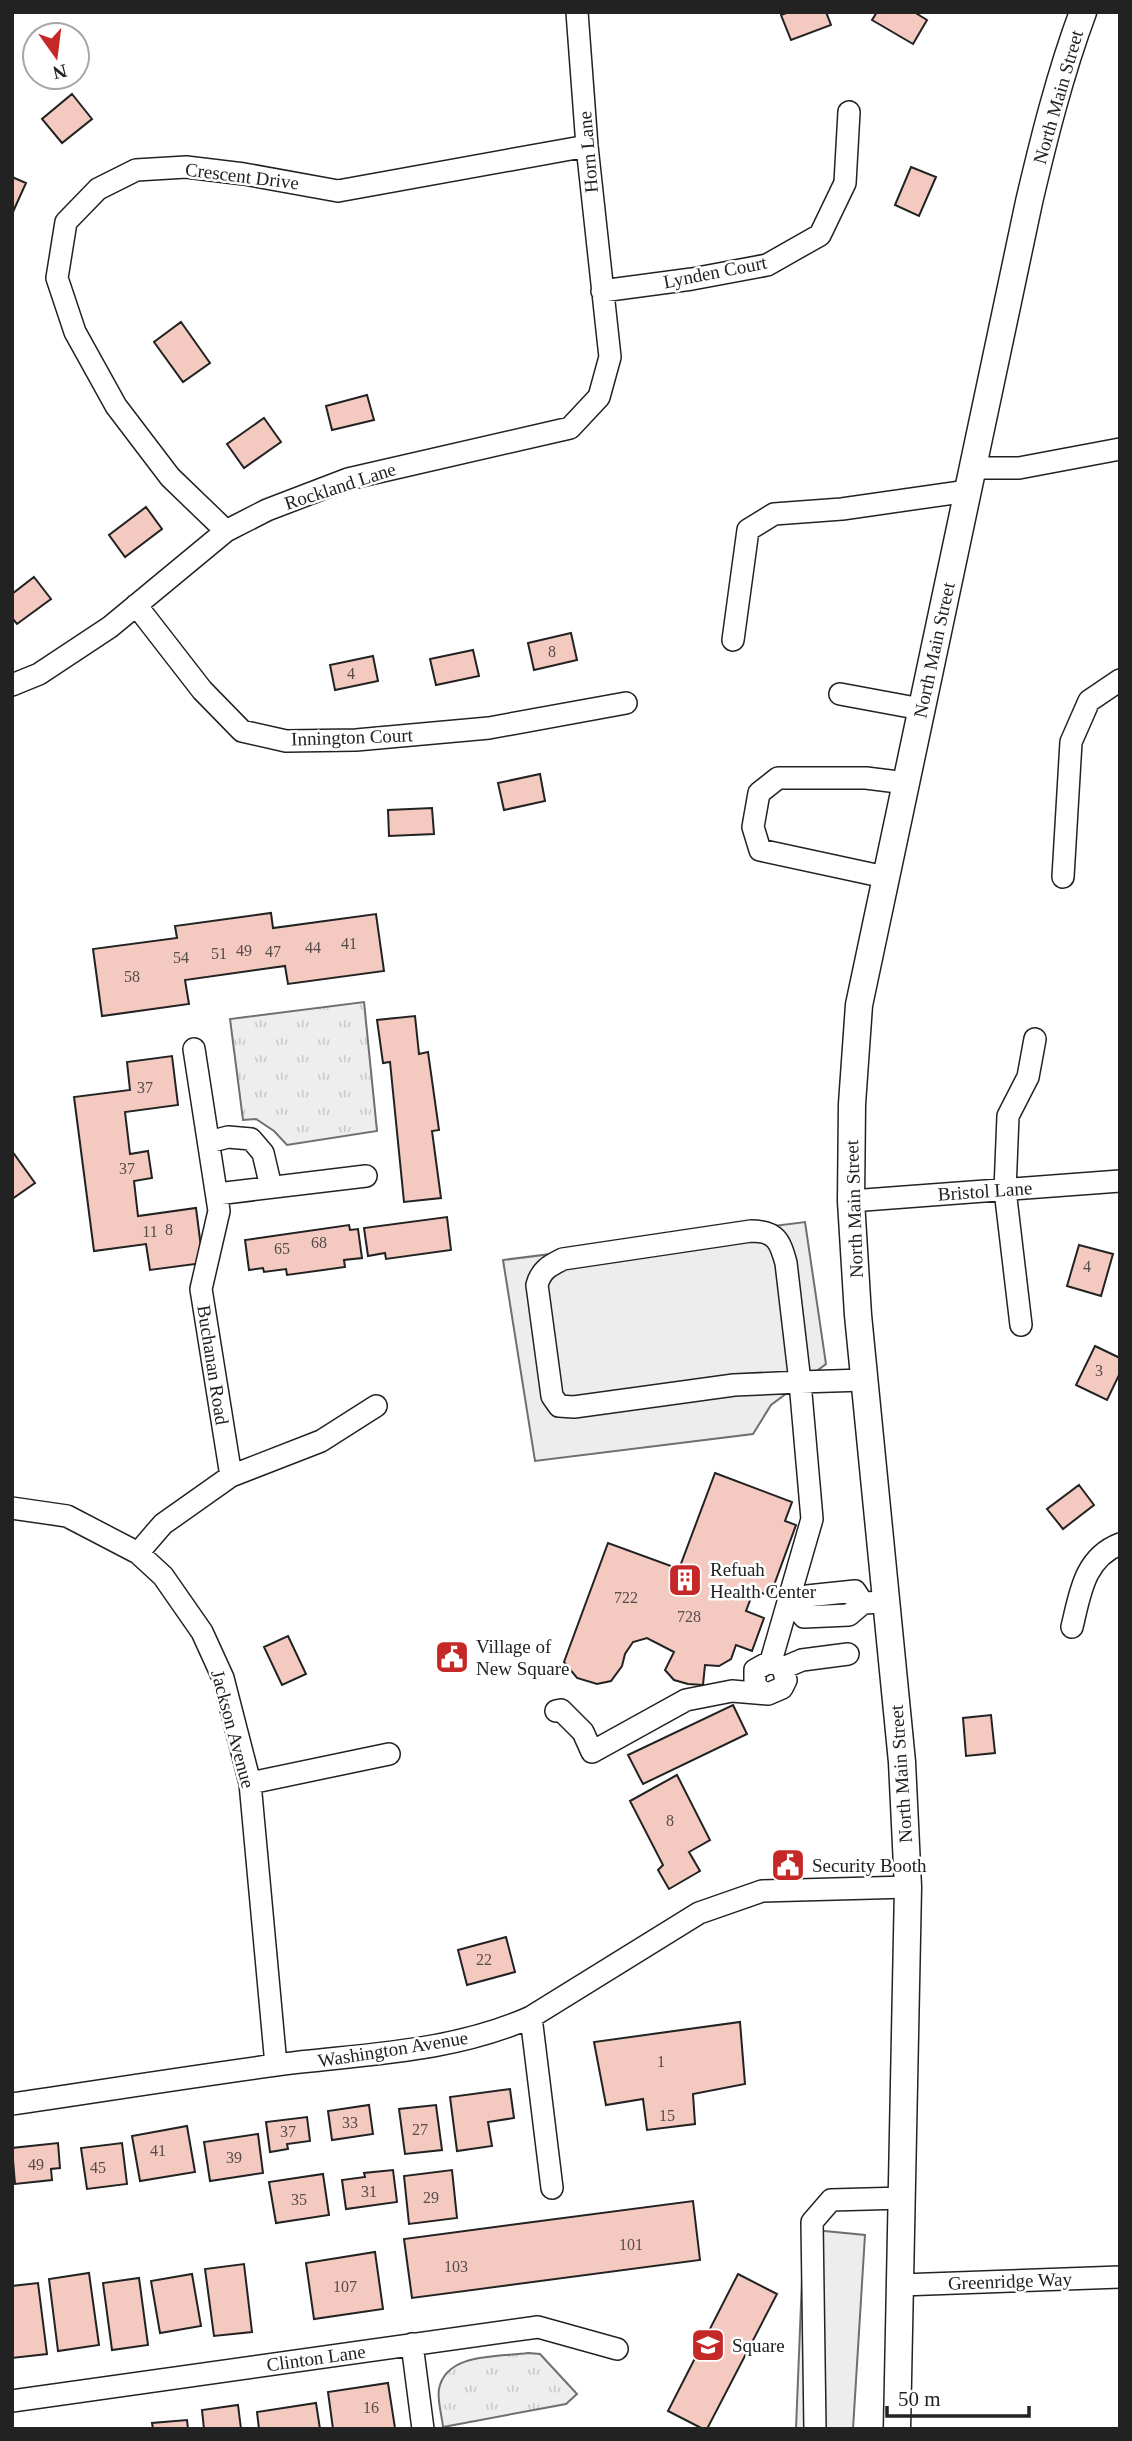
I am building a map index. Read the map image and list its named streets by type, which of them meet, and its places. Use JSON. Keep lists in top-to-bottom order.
{
  "streets": {
    "main road": ["North Main Street"],
    "street": [
      "Horn Lane",
      "Crescent Drive",
      "Lynden Court",
      "Rockland Lane",
      "Innington Court",
      "Bristol Lane",
      "Buchanan Road",
      "Jackson Avenue",
      "Washington Avenue",
      "Greenridge Way",
      "Clinton Lane"
    ]
  },
  "crossings": [
    ["North Main Street", "Bristol Lane"],
    ["North Main Street", "Washington Avenue"],
    ["North Main Street", "Greenridge Way"],
    ["Horn Lane", "Crescent Drive"],
    ["Horn Lane", "Lynden Court"],
    ["Horn Lane", "Rockland Lane"],
    ["Crescent Drive", "Rockland Lane"],
    ["Lynden Court", "Rockland Lane"],
    ["Rockland Lane", "Innington Court"],
    ["Jackson Avenue", "Washington Avenue"]
  ],
  "places": {
    "building": ["Refuah Health Center"],
    "public building": ["Village of New Square", "Security Booth"],
    "school or university": ["Square"]
  },
  "house_numbers": [
    "8",
    "4",
    "41",
    "44",
    "49",
    "47",
    "51",
    "54",
    "58",
    "37",
    "37",
    "8",
    "11",
    "68",
    "65",
    "4",
    "3",
    "722",
    "728",
    "8",
    "22",
    "1",
    "15",
    "33",
    "27",
    "37",
    "41",
    "39",
    "49",
    "45",
    "31",
    "29",
    "35",
    "101",
    "103",
    "107",
    "16"
  ],
  "scale_bar": "50 m",
  "north": "bottom"
}
